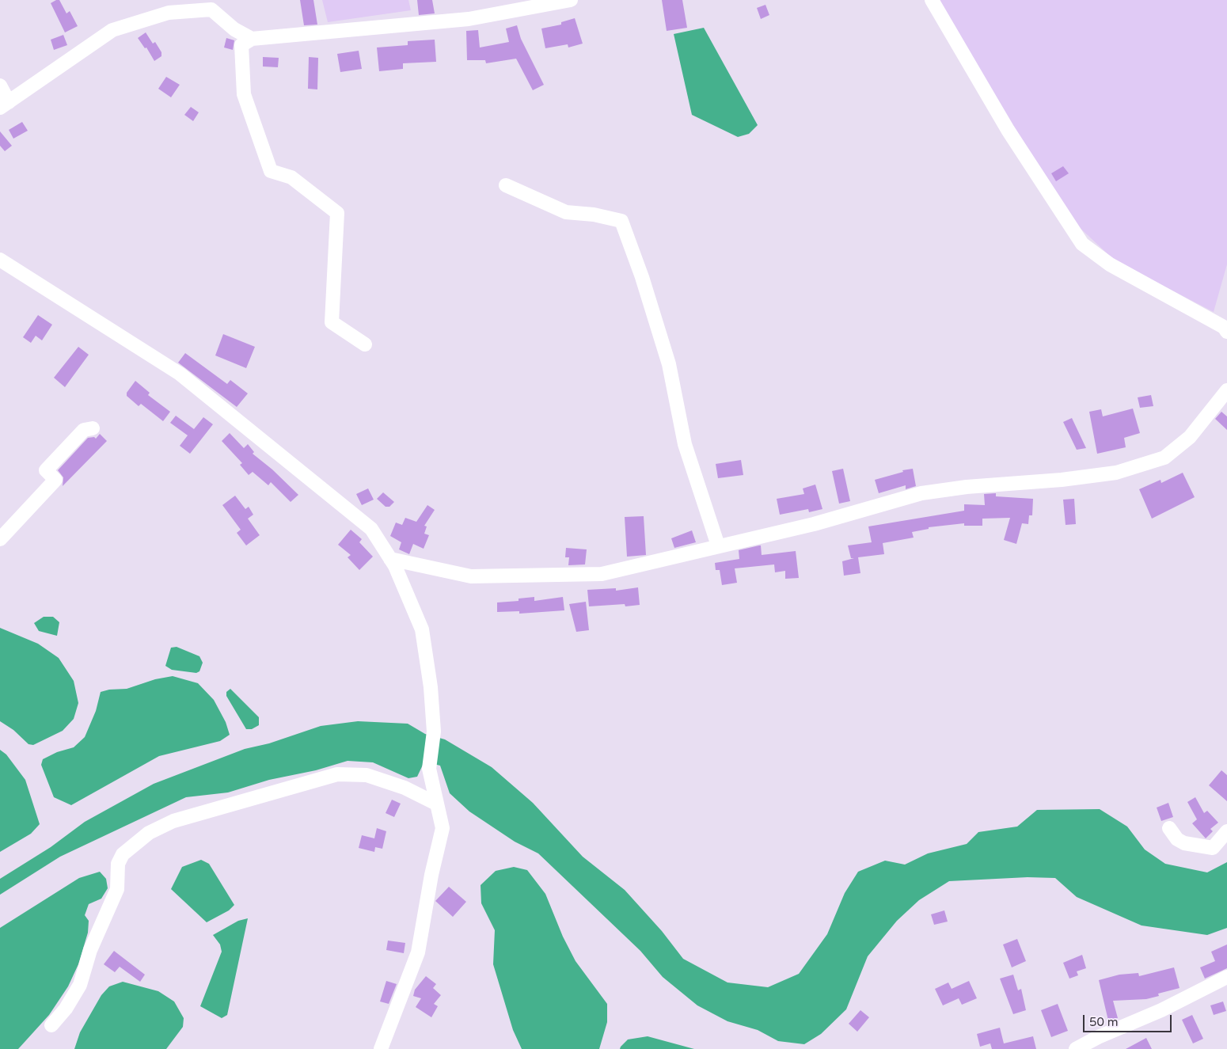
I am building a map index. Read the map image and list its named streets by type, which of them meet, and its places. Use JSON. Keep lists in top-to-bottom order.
{
  "scale_bar": "50 m"
}
